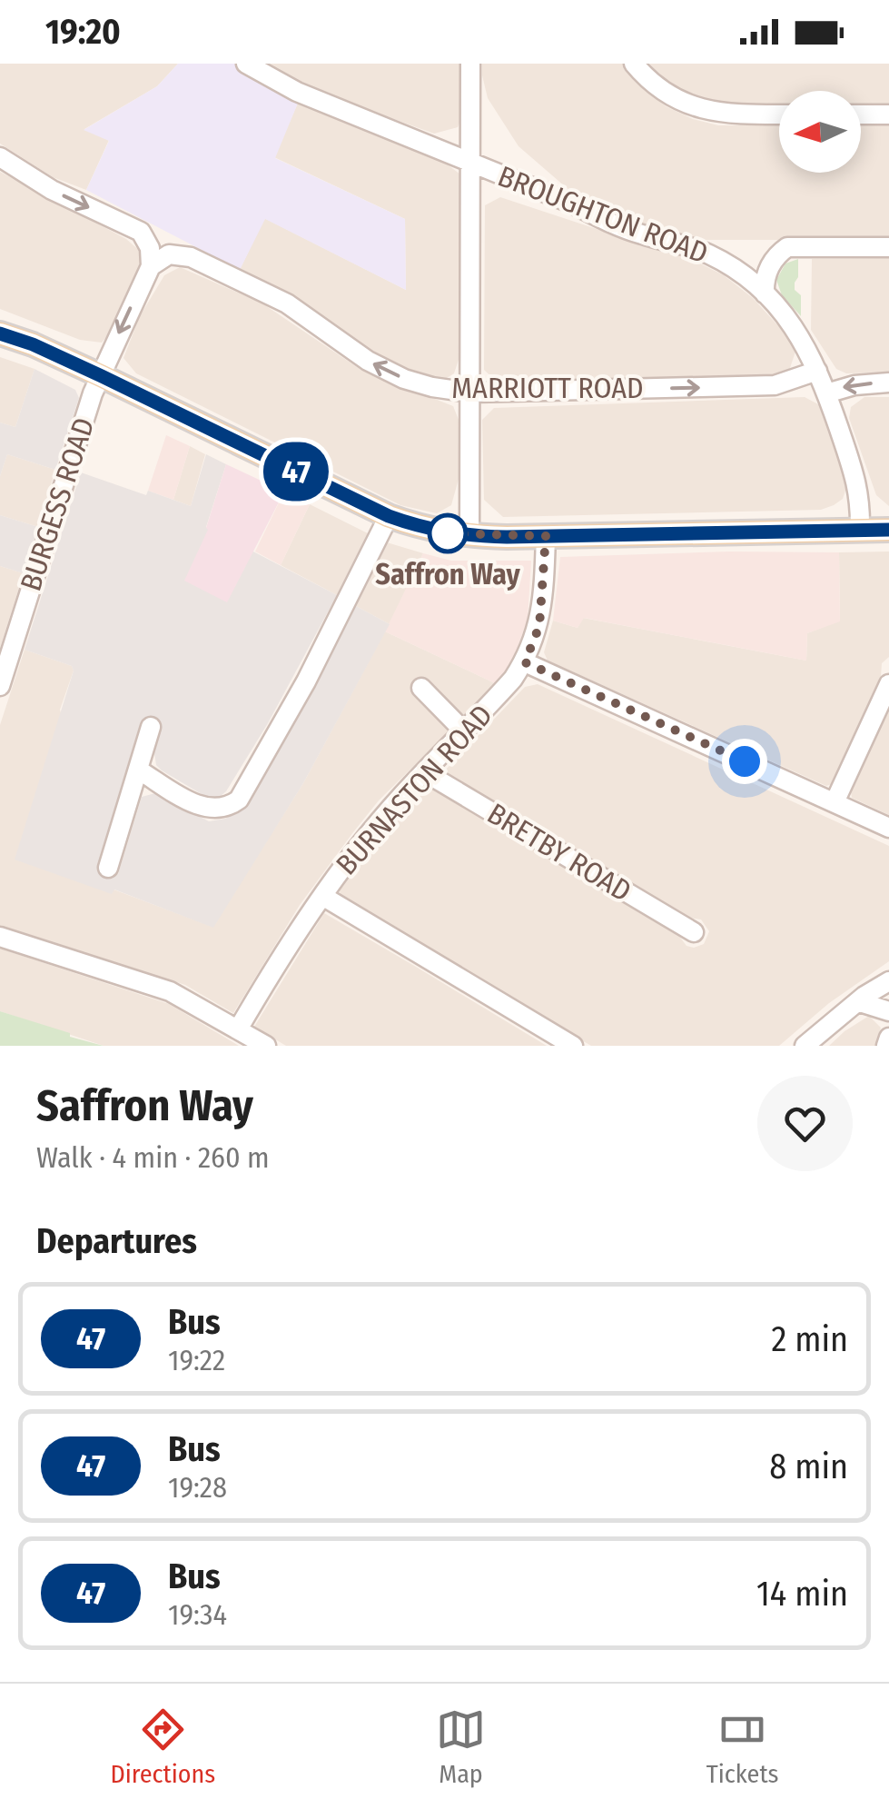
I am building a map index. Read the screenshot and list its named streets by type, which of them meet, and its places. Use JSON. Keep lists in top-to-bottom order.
{
  "streets": {
    "street": [
      "BROUGHTON ROAD",
      "MARRIOTT ROAD",
      "BURGESS ROAD",
      "BURNASTON ROAD",
      "BRETBY ROAD"
    ]
  },
  "crossings": [
    ["BROUGHTON ROAD", "MARRIOTT ROAD"],
    ["MARRIOTT ROAD", "BURGESS ROAD"],
    ["BURNASTON ROAD", "BRETBY ROAD"]
  ],
  "places": ["Saffron Way"],
  "lines": ["bus line 47"],
  "north": "left",
  "page": {
    "status": "19:20",
    "on_map": "47",
    "heading": [
      ["Saffron Way", "Walk · 4 min · 260 m"],
      "Departures"
    ],
    "list": [
      {
        "mark": "47",
        "name": "Bus",
        "note": "19:22",
        "value": "2 min"
      },
      {
        "mark": "47",
        "name": "Bus",
        "note": "19:28",
        "value": "8 min"
      },
      {
        "mark": "47",
        "name": "Bus",
        "note": "19:34",
        "value": "14 min"
      }
    ],
    "tabs": ["Directions", "Map", "Tickets"]
  }
}
